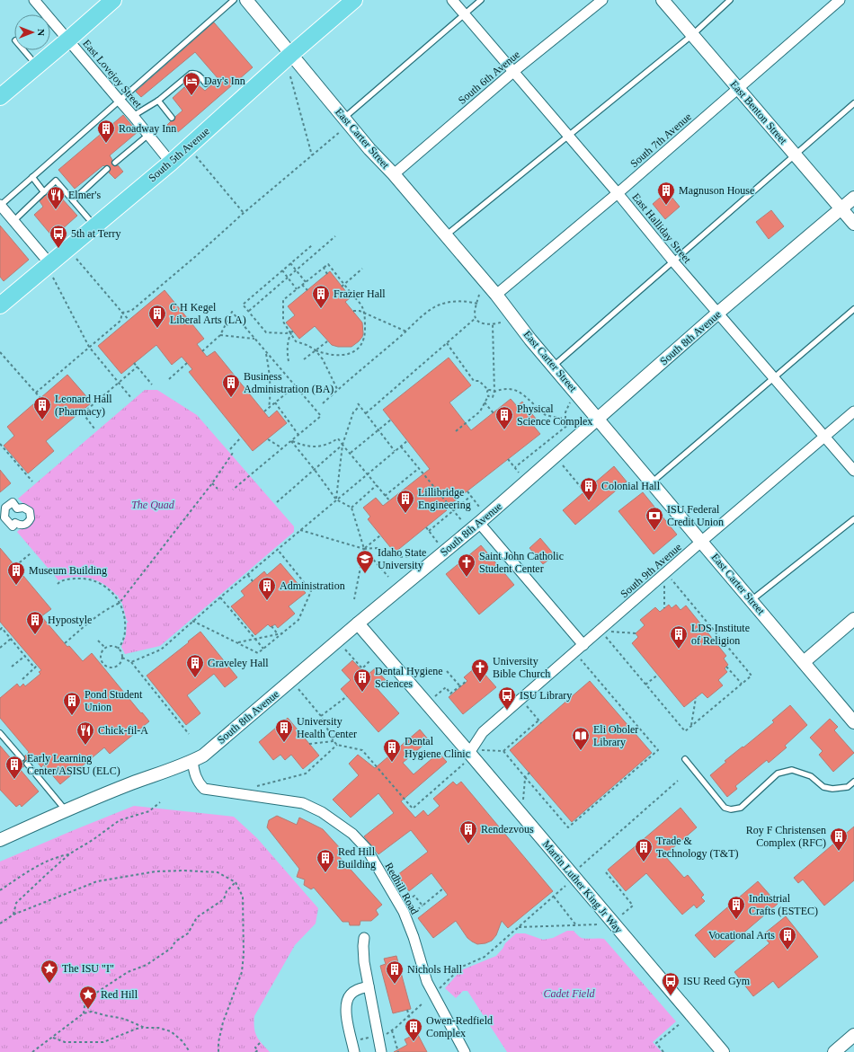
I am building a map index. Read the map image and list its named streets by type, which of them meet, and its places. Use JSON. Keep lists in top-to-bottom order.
{
  "streets": {
    "main road": ["South 5th Avenue"],
    "street": [
      "East Lovejoy Street",
      "South 6th Avenue",
      "East Benton Street",
      "East Carter Street",
      "South 7th Avenue",
      "East Halliday Street",
      "South 8th Avenue",
      "South 9th Avenue",
      "Martin Luther King Jr Way",
      "Redhill Road"
    ]
  },
  "crossings": [
    ["East Lovejoy Street", "South 5th Avenue"],
    ["South 6th Avenue", "East Carter Street"],
    ["South 6th Avenue", "East Halliday Street"],
    ["East Benton Street", "South 7th Avenue"],
    ["East Benton Street", "South 8th Avenue"],
    ["East Carter Street", "South 7th Avenue"],
    ["East Carter Street", "South 5th Avenue"],
    ["East Carter Street", "South 8th Avenue"],
    ["East Carter Street", "South 9th Avenue"],
    ["South 7th Avenue", "East Halliday Street"],
    ["East Halliday Street", "South 8th Avenue"],
    ["East Halliday Street", "South 9th Avenue"],
    ["South 8th Avenue", "Martin Luther King Jr Way"],
    ["South 8th Avenue", "Redhill Road"],
    ["South 9th Avenue", "Martin Luther King Jr Way"]
  ],
  "parks": ["The Quad", "Cadet Field"],
  "places": {
    "hotel": ["Day's Inn"],
    "building": [
      "Roadway Inn",
      "Magnuson House",
      "Frazier Hall",
      "C H Kegel Liberal Arts (LA)",
      "Business Administration (BA)",
      "Leonard Hall (Pharmacy)",
      "Physical Science Complex",
      "Colonial Hall",
      "Lillibridge Engineering",
      "Museum Building",
      "Administration",
      "Hypostyle",
      "LDS Institute of Religion",
      "Graveley Hall",
      "Dental Hygiene Sciences",
      "Pond Student Union",
      "University Health Center",
      "Dental Hygiene Clinic",
      "Early Learning Center/ASISU (ELC)",
      "Rendezvous",
      "Roy F Christensen Complex (RFC)",
      "Trade & Technology (T&T)",
      "Red Hill Building",
      "Industrial Crafts (ESTEC)",
      "Vocational Arts",
      "Nichols Hall",
      "Owen-Redfield Complex"
    ],
    "restaurant": ["Elmer's", "Chick-fil-A"],
    "bus stop": ["5th at Terry", "ISU Library", "ISU Reed Gym"],
    "bank": ["ISU Federal Credit Union"],
    "school or university": ["Idaho State University"],
    "church": ["Saint John Catholic Student Center", "University Bible Church"],
    "library": ["Eli Oboler Library"],
    "place": ["The ISU \"I\"", "Red Hill"]
  },
  "north": "right"
}
